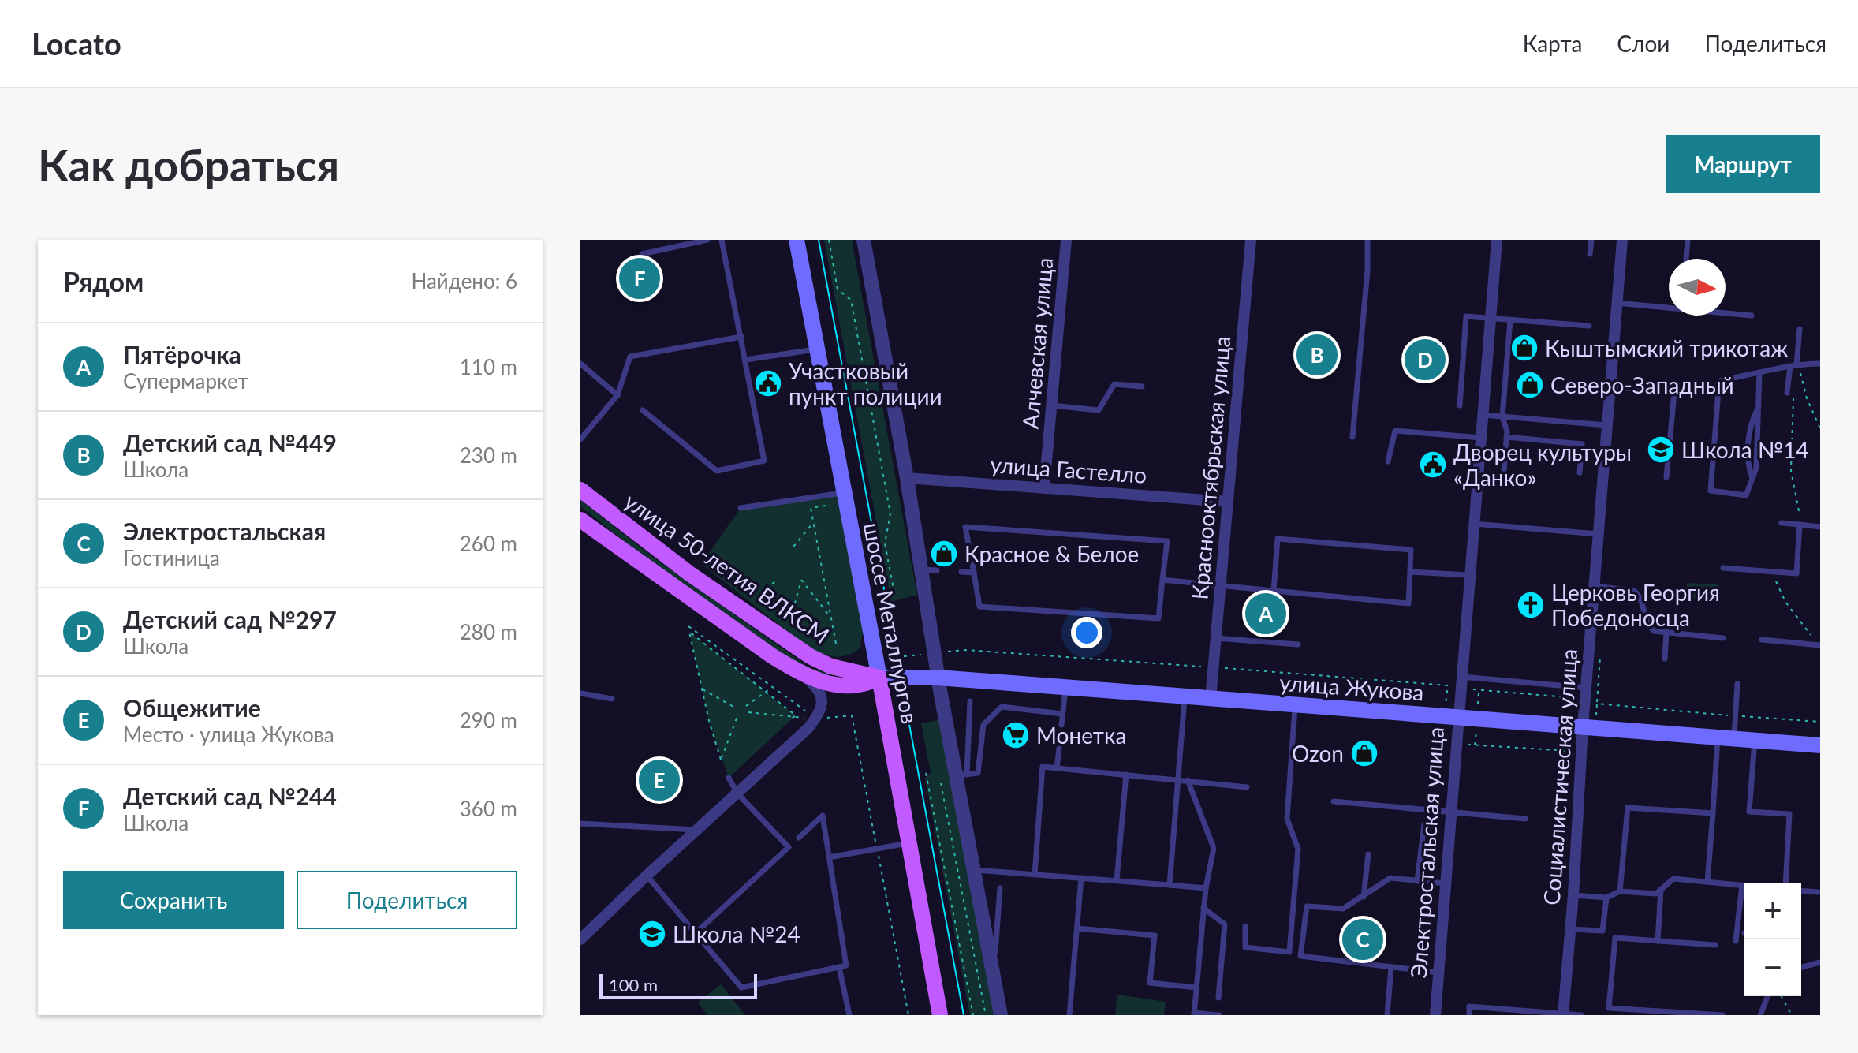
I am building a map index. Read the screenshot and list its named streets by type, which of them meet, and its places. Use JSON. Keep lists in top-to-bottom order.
{
  "streets": {
    "main road": ["улица 50-летия ВЛКСМ", "шоссе Металлургов", "улица Жукова"],
    "street": [
      "Алчевская улица",
      "Краснооктябрьская улица",
      "улица Гастелло",
      "Социалистическая улица",
      "Электростальская улица"
    ]
  },
  "crossings": [
    ["Алчевская улица", "улица Гастелло"],
    ["Краснооктябрьская улица", "улица Гастелло"],
    ["Краснооктябрьская улица", "улица Жукова"],
    ["улица Гастелло", "шоссе Металлургов"],
    ["улица 50-летия ВЛКСМ", "шоссе Металлургов"],
    ["улица 50-летия ВЛКСМ", "улица Жукова"],
    ["шоссе Металлургов", "улица Жукова"],
    ["улица Жукова", "Социалистическая улица"],
    ["улица Жукова", "Электростальская улица"]
  ],
  "places": {
    "shop": [
      "Кыштымский трикотаж",
      "Северо-Западный",
      "Красное & Белое",
      "Ozon"
    ],
    "public building": ["Участковый пункт полиции", "Дворец культуры «Данко»"],
    "school or university": ["Школа №14", "Школа №24"],
    "church": ["Церковь Георгия Победоносца"],
    "supermarket": ["Монетка"]
  },
  "scale_bar": "100 m",
  "north": "right",
  "page": {
    "header": "Locato",
    "nav": ["Карта", "Слои", "Поделиться"],
    "buttons": [
      "Маршрут",
      ["Сохранить", "Поделиться"]
    ],
    "title": "Как добраться",
    "heading": ["Рядом", "Найдено: 6"],
    "pins": [
      "F",
      "B",
      "D",
      "A",
      "E",
      "C"
    ],
    "list": [
      {
        "mark": "A",
        "name": "Пятёрочка",
        "note": "Супермаркет",
        "value": "110 m"
      },
      {
        "mark": "B",
        "name": "Детский сад №449",
        "note": "Школа",
        "value": "230 m"
      },
      {
        "mark": "C",
        "name": "Электростальская",
        "note": "Гостиница",
        "value": "260 m"
      },
      {
        "mark": "D",
        "name": "Детский сад №297",
        "note": "Школа",
        "value": "280 m"
      },
      {
        "mark": "E",
        "name": "Общежитие",
        "note": "Место · улица Жукова",
        "value": "290 m"
      },
      {
        "mark": "F",
        "name": "Детский сад №244",
        "note": "Школа",
        "value": "360 m"
      }
    ],
    "map_buttons": ["+", "−"],
    "scale": "100 m"
  }
}
